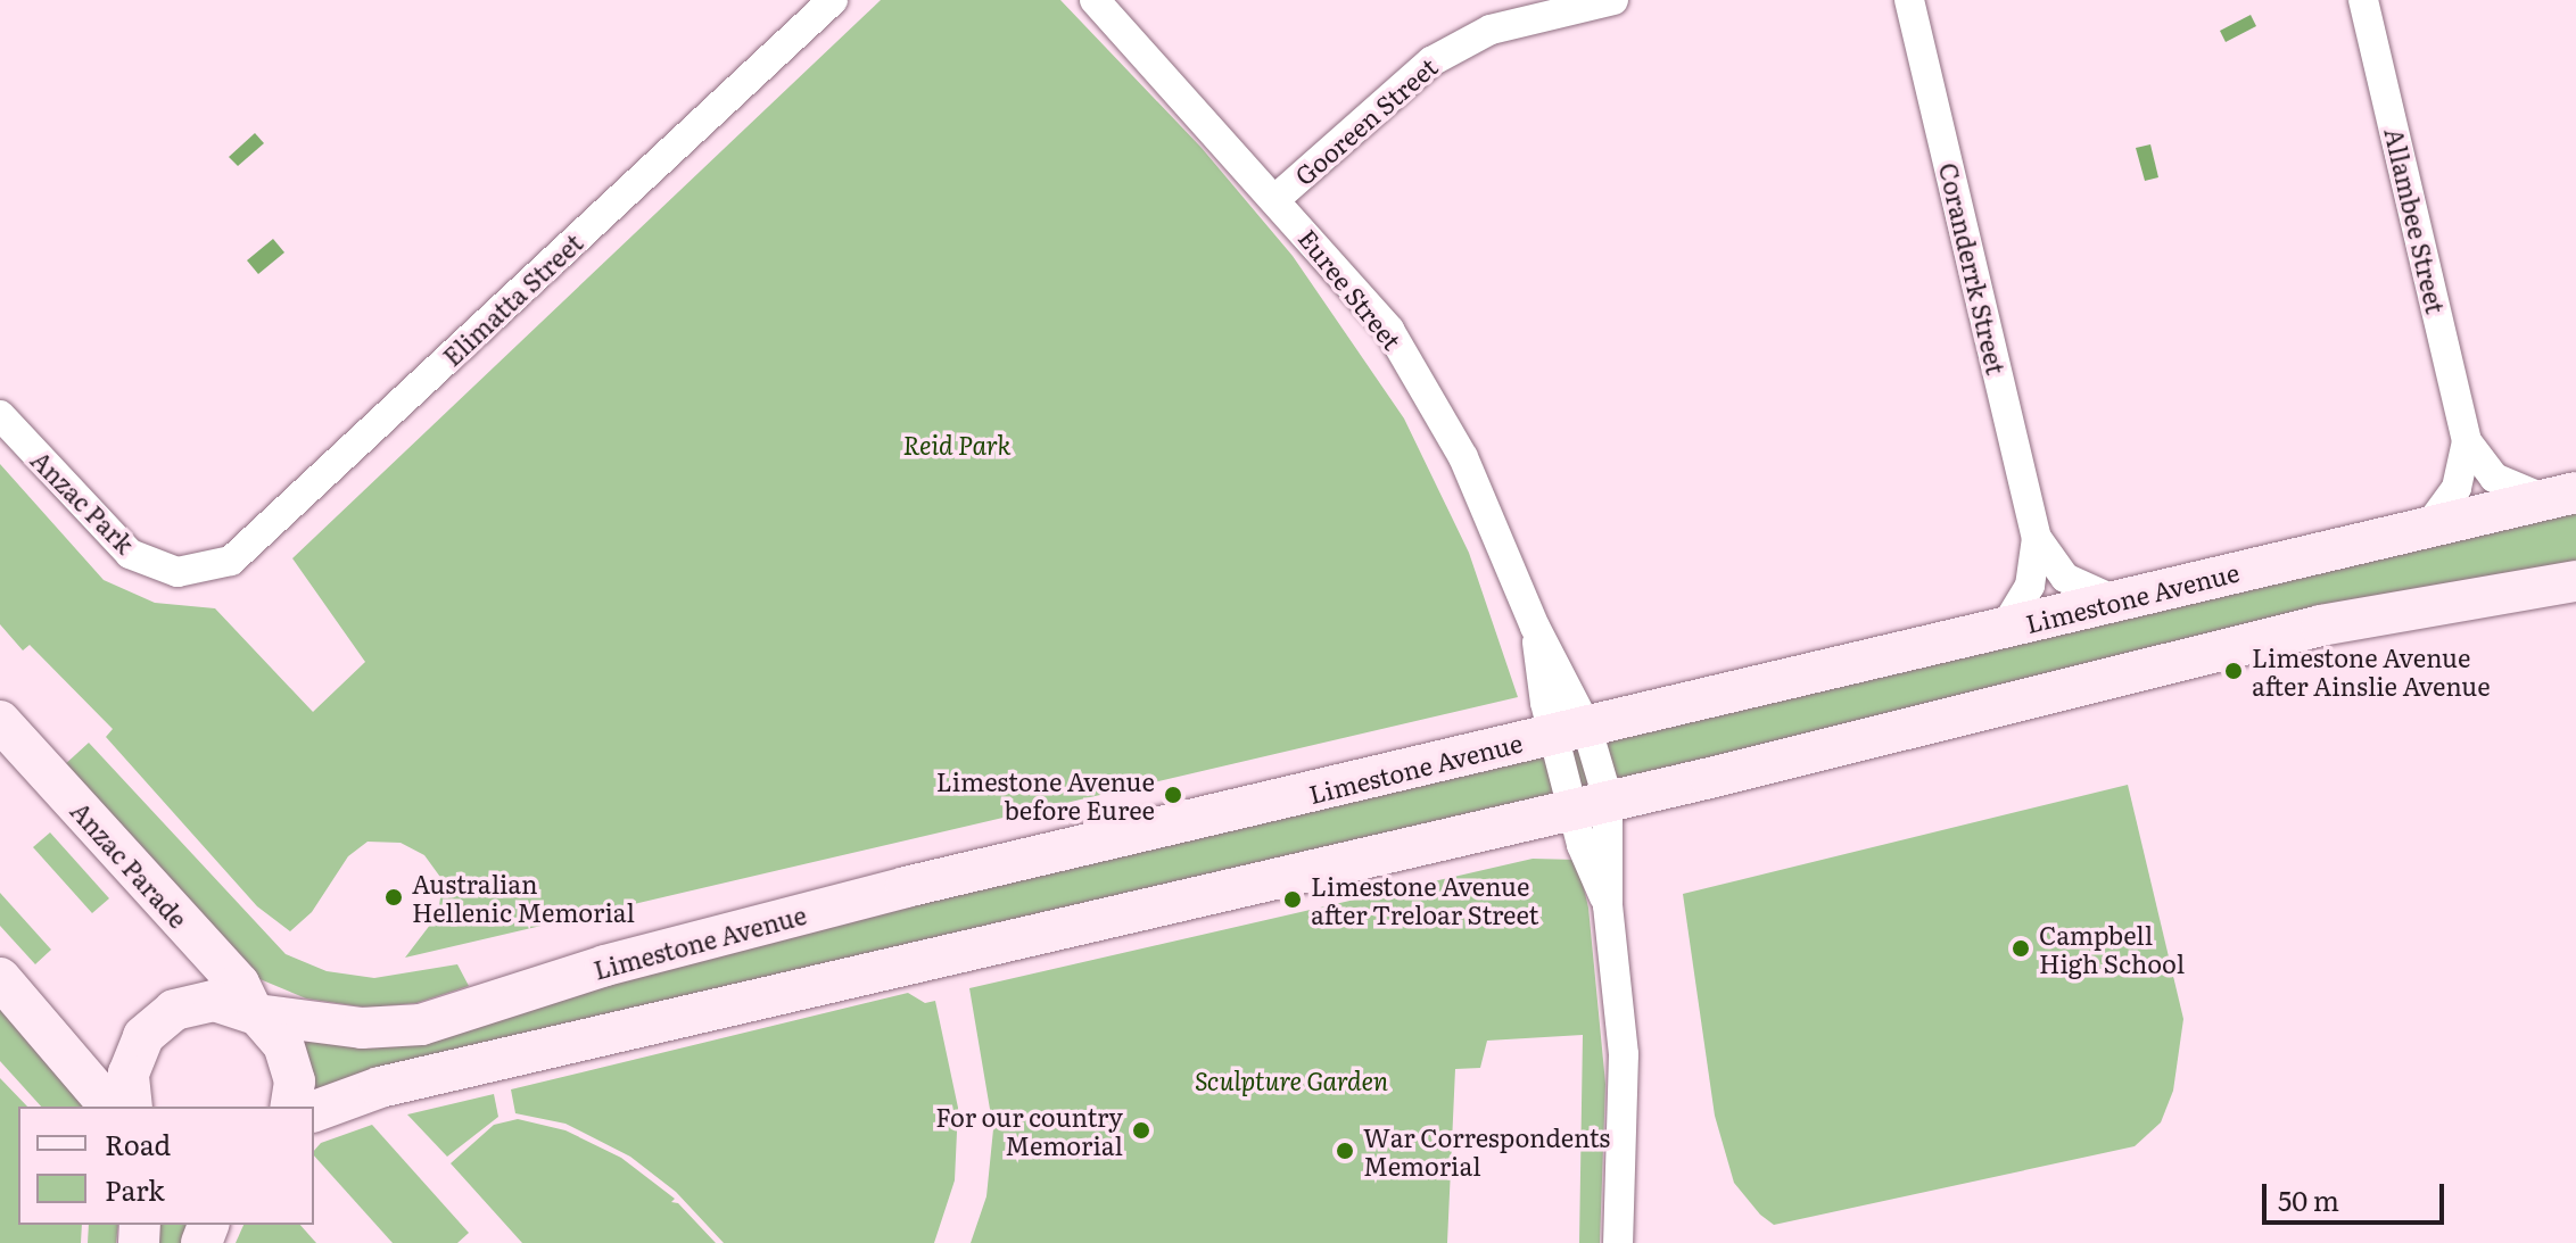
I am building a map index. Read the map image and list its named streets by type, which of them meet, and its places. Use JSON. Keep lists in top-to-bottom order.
{
  "streets": {
    "main road": ["Limestone Avenue", "Anzac Parade"],
    "street": [
      "Gooreen Street",
      "Allambee Street",
      "Coranderrk Street",
      "Euree Street",
      "Elimatta Street",
      "Anzac Park"
    ]
  },
  "crossings": [
    ["Gooreen Street", "Euree Street"],
    ["Allambee Street", "Limestone Avenue"],
    ["Coranderrk Street", "Limestone Avenue"],
    ["Euree Street", "Limestone Avenue"],
    ["Elimatta Street", "Anzac Park"],
    ["Limestone Avenue", "Anzac Parade"]
  ],
  "parks": ["Reid Park", "Sculpture Garden"],
  "places": [
    "Limestone Avenue after Ainslie Avenue",
    "Limestone Avenue before Euree",
    "Australian Hellenic Memorial",
    "Limestone Avenue after Treloar Street",
    "Campbell High School",
    "For our country Memorial",
    "War Correspondents Memorial"
  ],
  "legend": ["Road", "Park"],
  "scale_bar": "50 m"
}
